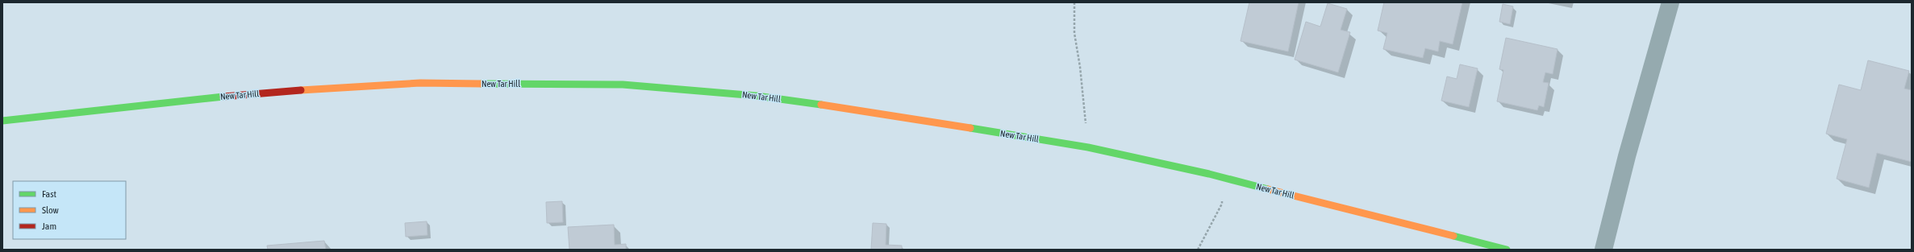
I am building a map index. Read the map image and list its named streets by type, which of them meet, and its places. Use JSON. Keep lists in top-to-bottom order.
{
  "streets": {
    "street": ["New Tar Hill"]
  },
  "legend": ["Fast", "Slow", "Jam"]
}
